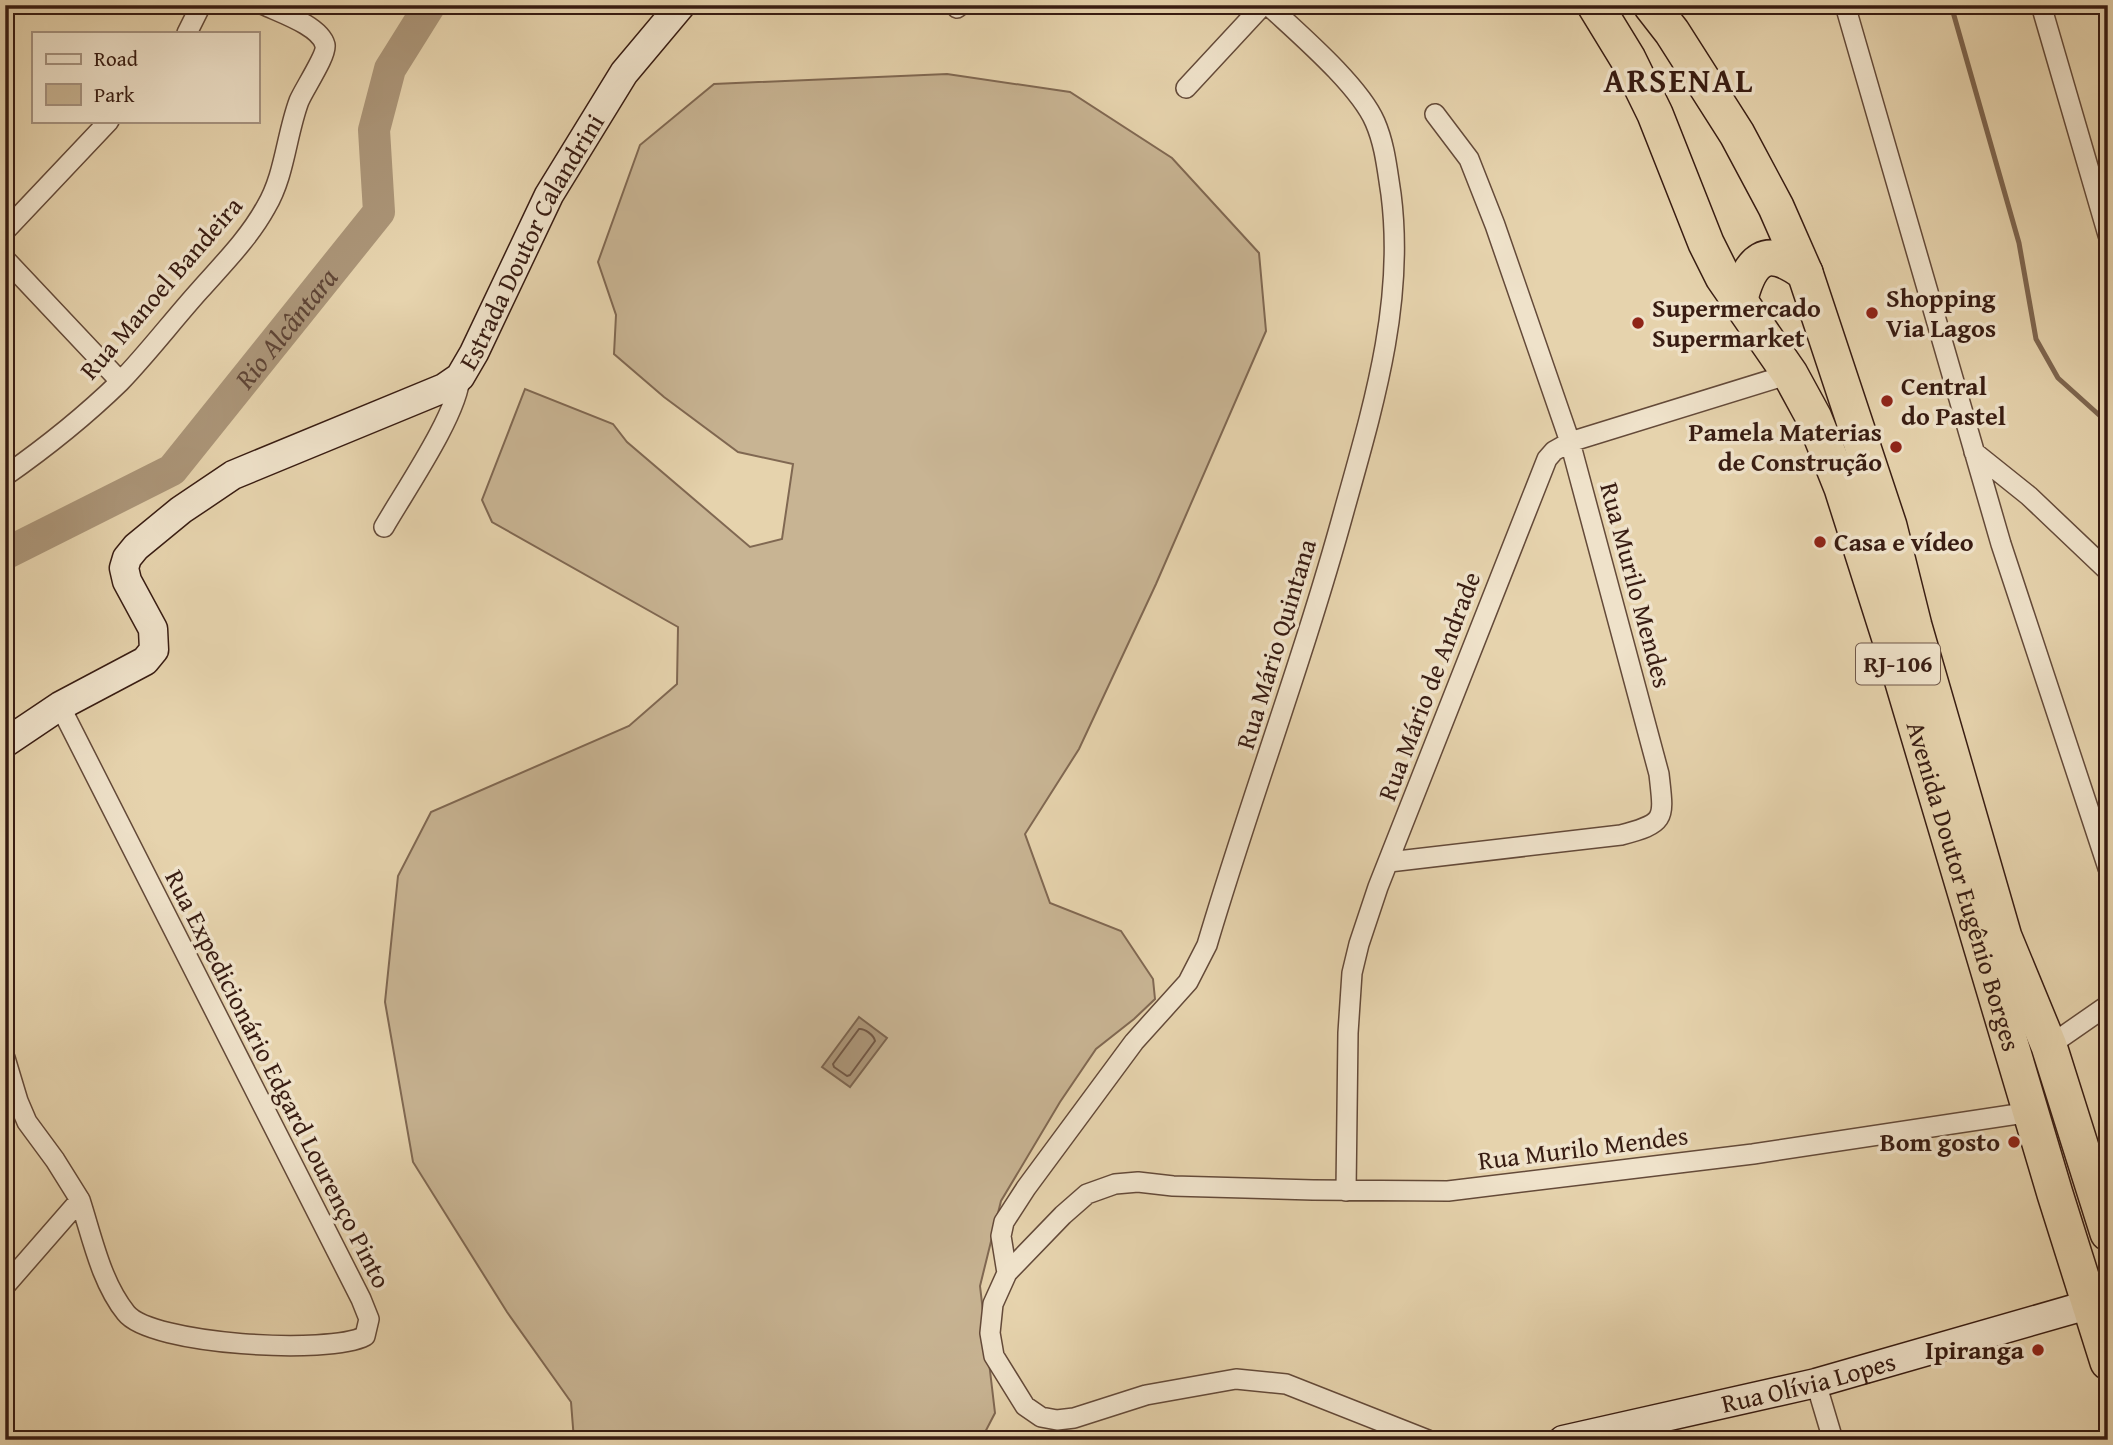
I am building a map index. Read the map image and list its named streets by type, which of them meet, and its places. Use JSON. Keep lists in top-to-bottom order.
{
  "streets": {
    "highway": ["RJ-106", "Avenida Doutor Eugênio Borges"],
    "street": [
      "Estrada Doutor Calandrini",
      "Rua Manoel Bandeira",
      "Rua Murilo Mendes",
      "Rua Mário Quintana",
      "Rua Mário de Andrade",
      "Rua Expedicionário Edgard Lourenço Pinto",
      "Rua Olívia Lopes"
    ]
  },
  "crossings": [
    ["Rua Murilo Mendes", "Rua Mário Quintana"],
    ["Rua Murilo Mendes", "Rua Mário de Andrade"],
    ["Rua Murilo Mendes", "Avenida Doutor Eugênio Borges"],
    ["Rua Mário de Andrade", "Avenida Doutor Eugênio Borges"],
    ["Avenida Doutor Eugênio Borges", "Rua Olívia Lopes"]
  ],
  "districts": ["ARSENAL"],
  "water": ["Rio Alcântara"],
  "places": [
    "Shopping Via Lagos",
    "Supermercado Supermarket",
    "Central do Pastel",
    "Pamela Materias de Construção",
    "Casa e vídeo",
    "Bom gosto",
    "Ipiranga"
  ],
  "legend": ["Road", "Park"]
}
